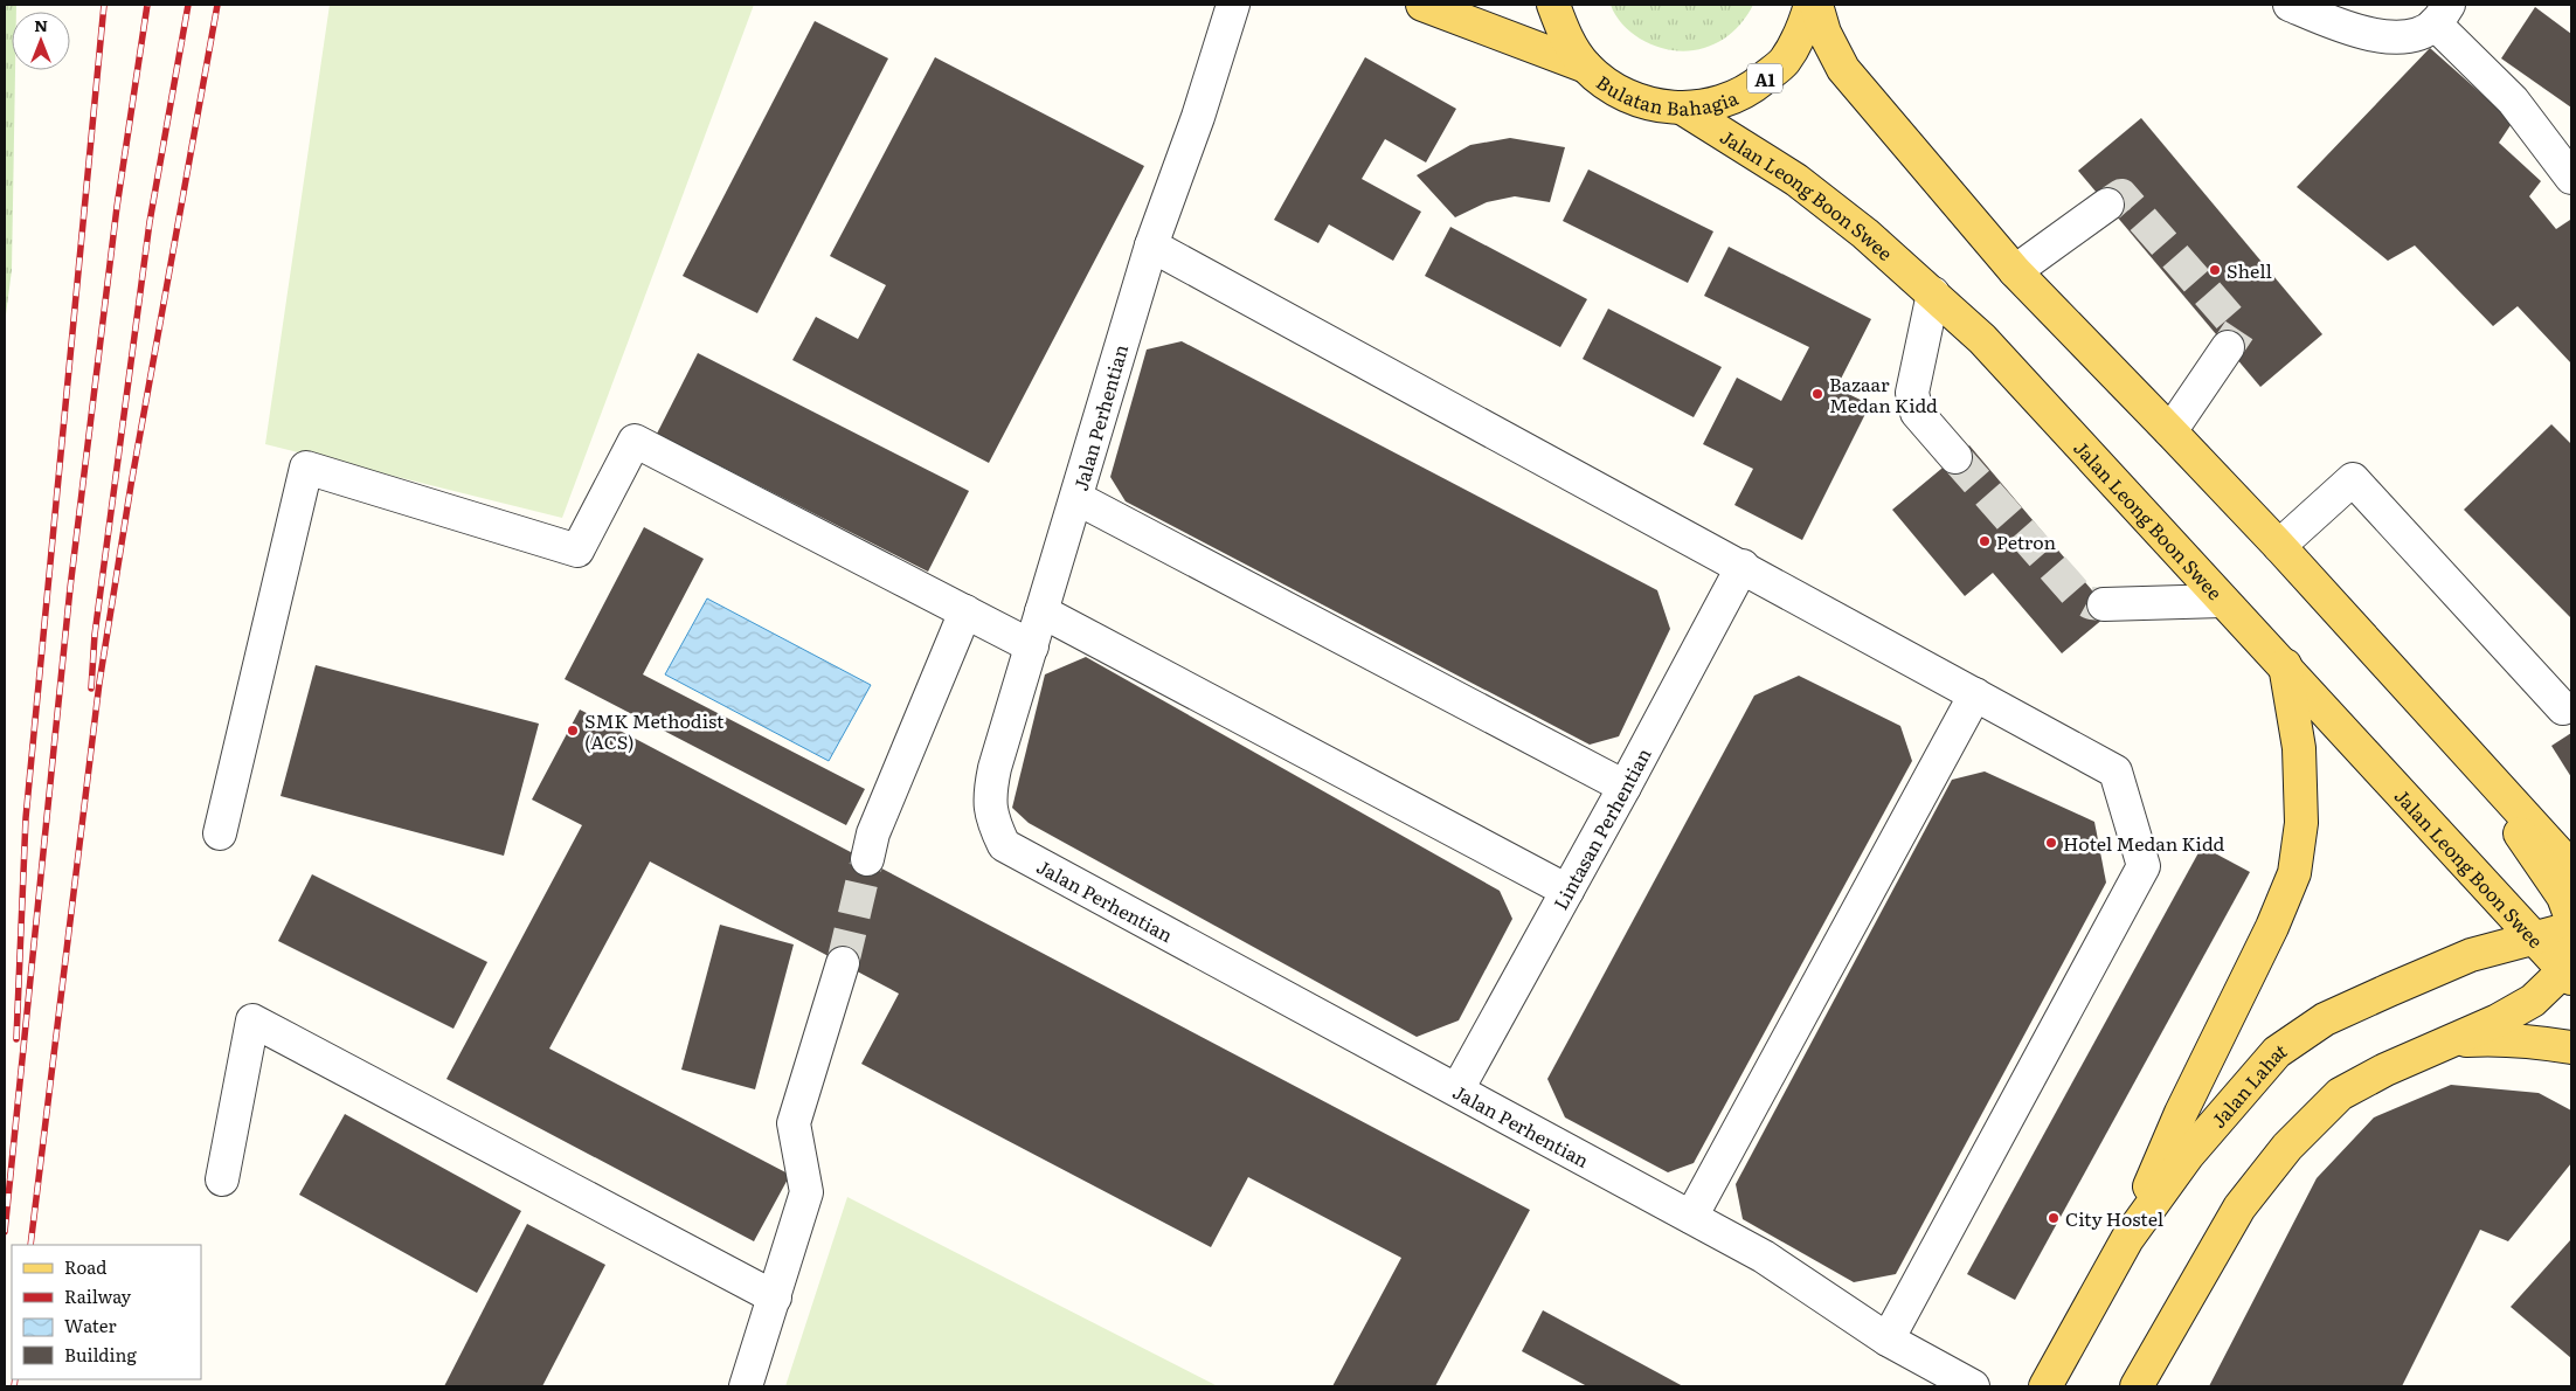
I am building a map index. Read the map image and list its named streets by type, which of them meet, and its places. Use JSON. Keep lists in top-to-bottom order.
{
  "streets": {
    "main road": [
      "A1",
      "Bulatan Bahagia",
      "Jalan Leong Boon Swee",
      "Jalan Lahat"
    ],
    "street": ["Jalan Perhentian", "Lintasan Perhentian"]
  },
  "crossings": [
    ["A1", "Bulatan Bahagia"],
    ["Bulatan Bahagia", "Jalan Leong Boon Swee"],
    ["Jalan Leong Boon Swee", "Jalan Lahat"],
    ["Jalan Perhentian", "Lintasan Perhentian"]
  ],
  "places": [
    "Shell",
    "Bazaar Medan Kidd",
    "Petron",
    "SMK Methodist (ACS)",
    "Hotel Medan Kidd",
    "City Hostel"
  ],
  "legend": [
    "Road",
    "Railway",
    "Water",
    "Building"
  ],
  "north": "top"
}
